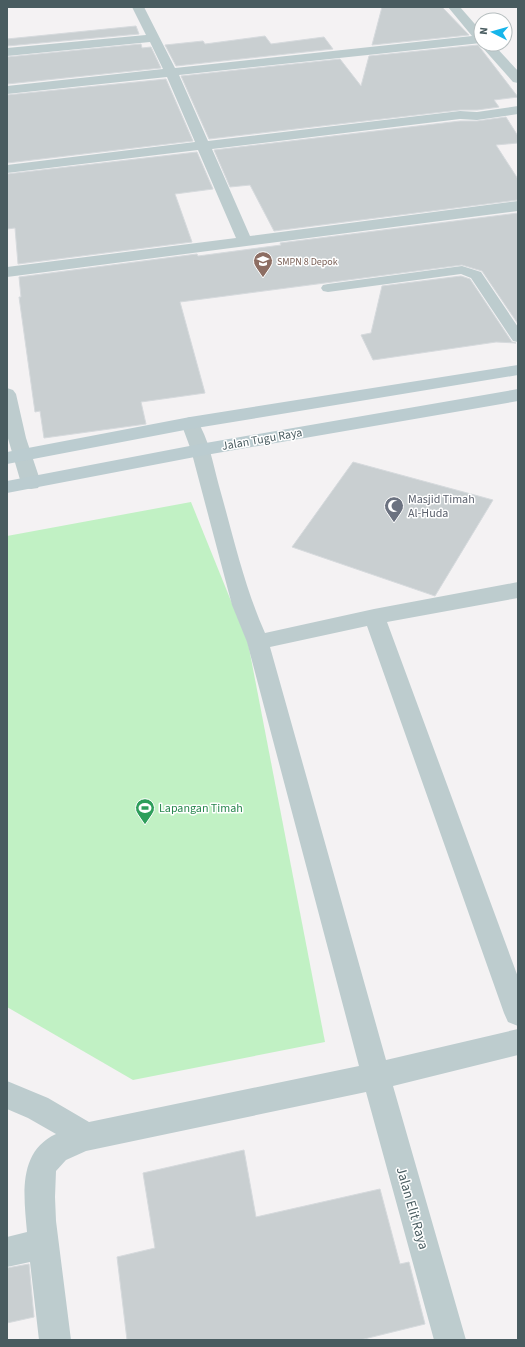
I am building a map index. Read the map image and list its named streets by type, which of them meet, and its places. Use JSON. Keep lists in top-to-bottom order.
{
  "streets": {
    "street": ["Jalan Tugu Raya", "Jalan Elit Raya"]
  },
  "crossings": [
    ["Jalan Tugu Raya", "Jalan Elit Raya"]
  ],
  "places": {
    "school or university": ["SMPN 8 Depok"],
    "mosque": ["Masjid Timah Al-Huda"],
    "sports": ["Lapangan Timah"]
  },
  "north": "left"
}
